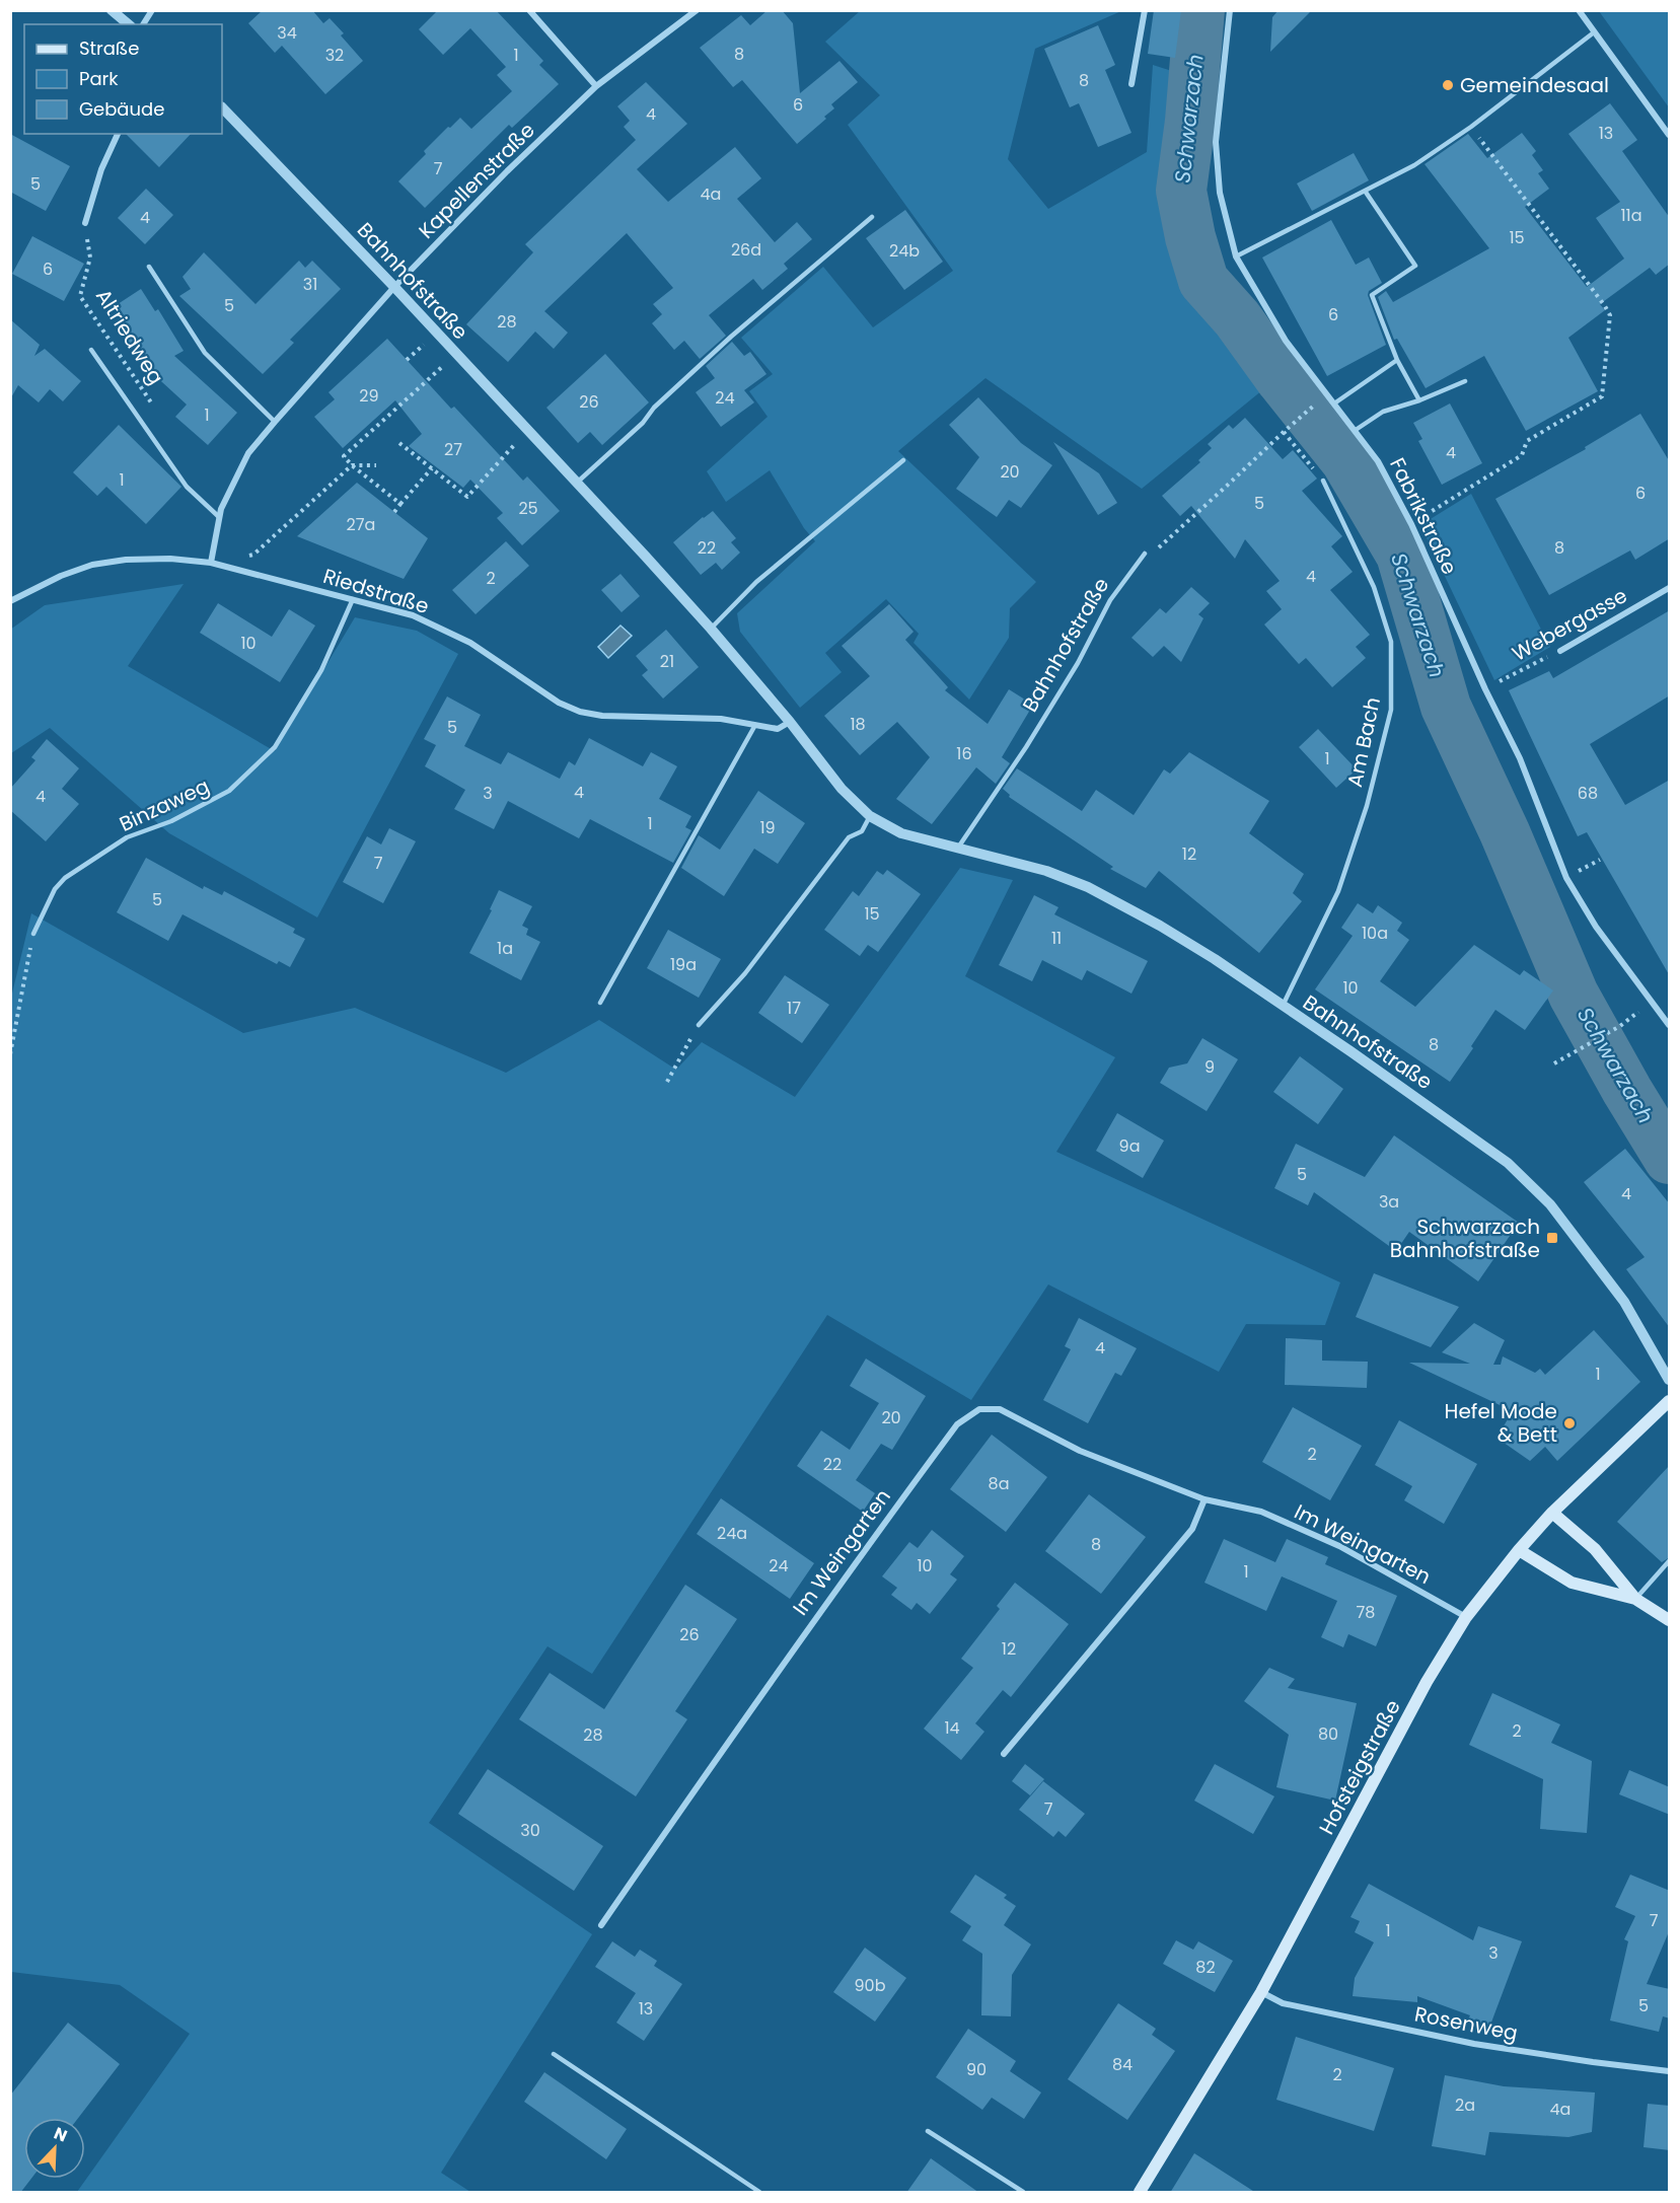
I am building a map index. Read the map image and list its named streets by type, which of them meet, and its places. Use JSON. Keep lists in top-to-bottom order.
{
  "streets": {
    "main road": ["Hofsteigstraße"],
    "street": [
      "Kapellenstraße",
      "Bahnhofstraße",
      "Fabrikstraße",
      "Riedstraße",
      "Webergasse",
      "Im Weingarten",
      "Rosenweg"
    ],
    "lane": ["Altriedweg", "Am Bach", "Binzaweg"]
  },
  "crossings": [
    ["Kapellenstraße", "Bahnhofstraße"],
    ["Kapellenstraße", "Altriedweg"],
    ["Kapellenstraße", "Riedstraße"],
    ["Bahnhofstraße", "Riedstraße"],
    ["Bahnhofstraße", "Am Bach"],
    ["Fabrikstraße", "Webergasse"],
    ["Riedstraße", "Binzaweg"],
    ["Im Weingarten", "Hofsteigstraße"],
    ["Hofsteigstraße", "Rosenweg"]
  ],
  "water": ["Schwarzach"],
  "places": {
    "other": ["Gemeindesaal", "Hefel Mode & Bett"],
    "transit": ["Schwarzach Bahnhofstraße"]
  },
  "house_numbers": [
    "34",
    "8",
    "32",
    "1",
    "8",
    "6",
    "4",
    "13",
    "7",
    "5",
    "4a",
    "11a",
    "4",
    "15",
    "26d",
    "24b",
    "6",
    "31",
    "5",
    "6",
    "28",
    "29",
    "24",
    "26",
    "1",
    "27",
    "4",
    "20",
    "1",
    "6",
    "5",
    "25",
    "27a",
    "22",
    "8",
    "4",
    "2",
    "10",
    "21",
    "18",
    "5",
    "16",
    "1",
    "4",
    "3",
    "68",
    "4",
    "1",
    "19",
    "12",
    "7",
    "5",
    "15",
    "10a",
    "11",
    "1a",
    "19a",
    "10",
    "17",
    "8",
    "9",
    "9a",
    "5",
    "4",
    "3a",
    "4",
    "1",
    "20",
    "2",
    "22",
    "8a",
    "24a",
    "8",
    "24",
    "10",
    "1",
    "78",
    "26",
    "12",
    "14",
    "2",
    "80",
    "28",
    "7",
    "30",
    "7",
    "1",
    "3",
    "82",
    "90b",
    "5",
    "13",
    "84",
    "90",
    "2",
    "2a",
    "4a"
  ],
  "legend": ["Straße", "Park", "Gebäude"],
  "north": "top right"
}
